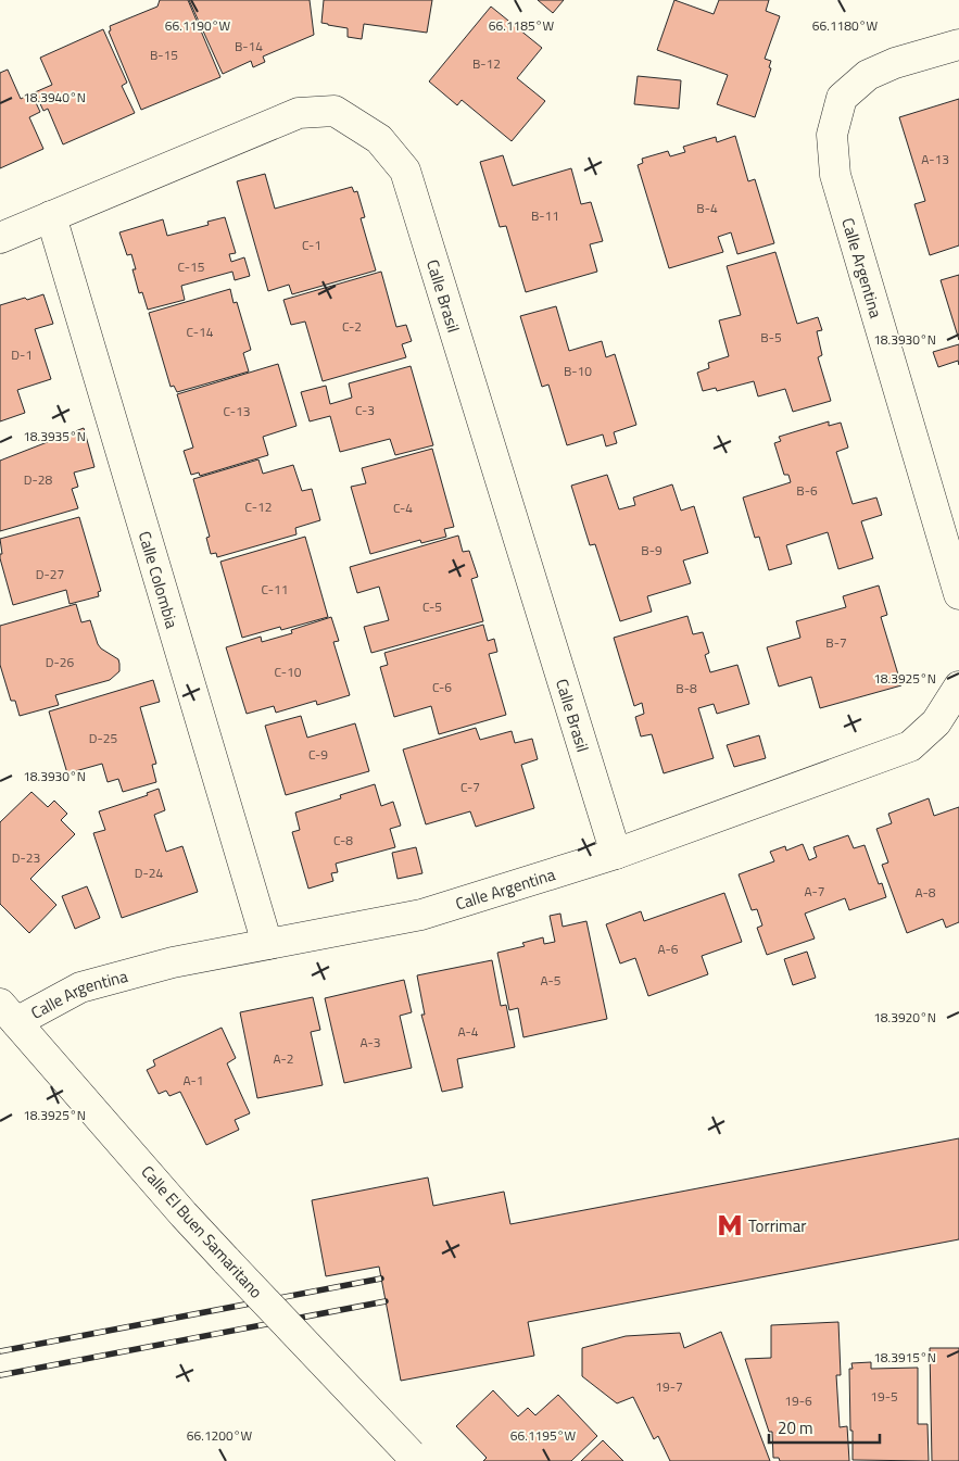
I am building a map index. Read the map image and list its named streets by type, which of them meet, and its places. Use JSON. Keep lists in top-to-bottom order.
{
  "streets": {
    "street": [
      "Calle Argentina",
      "Calle Brasil",
      "Calle Colombia",
      "Calle El Buen Samaritano"
    ]
  },
  "crossings": [
    ["Calle Argentina", "Calle Brasil"],
    ["Calle Argentina", "Calle Colombia"],
    ["Calle Argentina", "Calle El Buen Samaritano"],
    ["Calle Brasil", "Calle Colombia"]
  ],
  "places": {
    "metro station": ["Torrimar"]
  },
  "house_numbers": [
    "B-14",
    "B-15",
    "B-12",
    "A-13",
    "B-4",
    "B-11",
    "C-1",
    "C-15",
    "C-2",
    "C-14",
    "B-5",
    "D-1",
    "B-10",
    "C-3",
    "C-13",
    "D-28",
    "B-6",
    "C-12",
    "C-4",
    "B-9",
    "D-27",
    "C-11",
    "C-5",
    "B-7",
    "D-26",
    "C-10",
    "C-6",
    "B-8",
    "D-25",
    "C-9",
    "C-7",
    "C-8",
    "D-23",
    "D-24",
    "A-7",
    "A-8",
    "A-6",
    "A-5",
    "A-4",
    "A-3",
    "A-2",
    "A-1",
    "19-7",
    "19-5",
    "19-6"
  ],
  "scale_bar": "20 m",
  "coordinates": [
    "66.1190°W",
    "66.1180°W",
    "66.1185°W",
    "18.3940°N",
    "18.3930°N",
    "18.3935°N",
    "18.3925°N",
    "18.3920°N",
    "18.3915°N",
    "66.1200°W",
    "66.1195°W"
  ]
}
